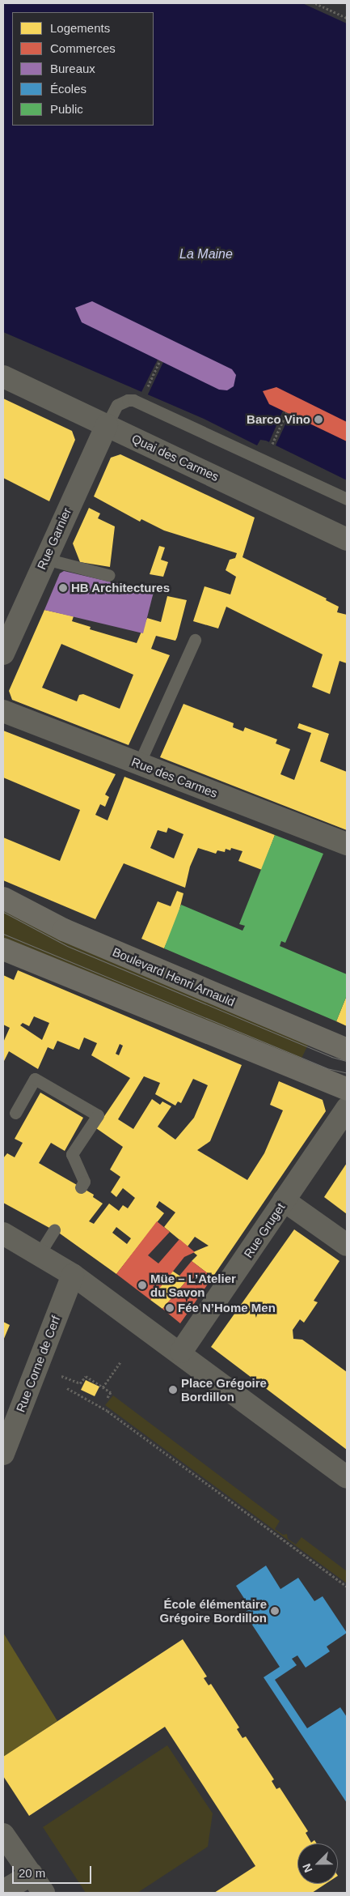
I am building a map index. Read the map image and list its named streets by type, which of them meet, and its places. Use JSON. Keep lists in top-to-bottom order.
{
  "streets": {
    "street": [
      "Quai des Carmes",
      "Rue Garnier",
      "Rue des Carmes",
      "Boulevard Henri Arnauld",
      "Rue Gruget",
      "Rue Corne de Cerf"
    ]
  },
  "crossings": [
    ["Quai des Carmes", "Rue Garnier"]
  ],
  "water": ["La Maine"],
  "places": [
    "Barco Vino",
    "HB Architectures",
    "Müe – L’Atelier du Savon",
    "Fée N’Home Men",
    "Place Grégoire Bordillon",
    "École élémentaire Grégoire Bordillon"
  ],
  "legend": [
    "Logements",
    "Commerces",
    "Bureaux",
    "Écoles",
    "Public"
  ],
  "scale_bar": "20 m",
  "north": "bottom left"
}
